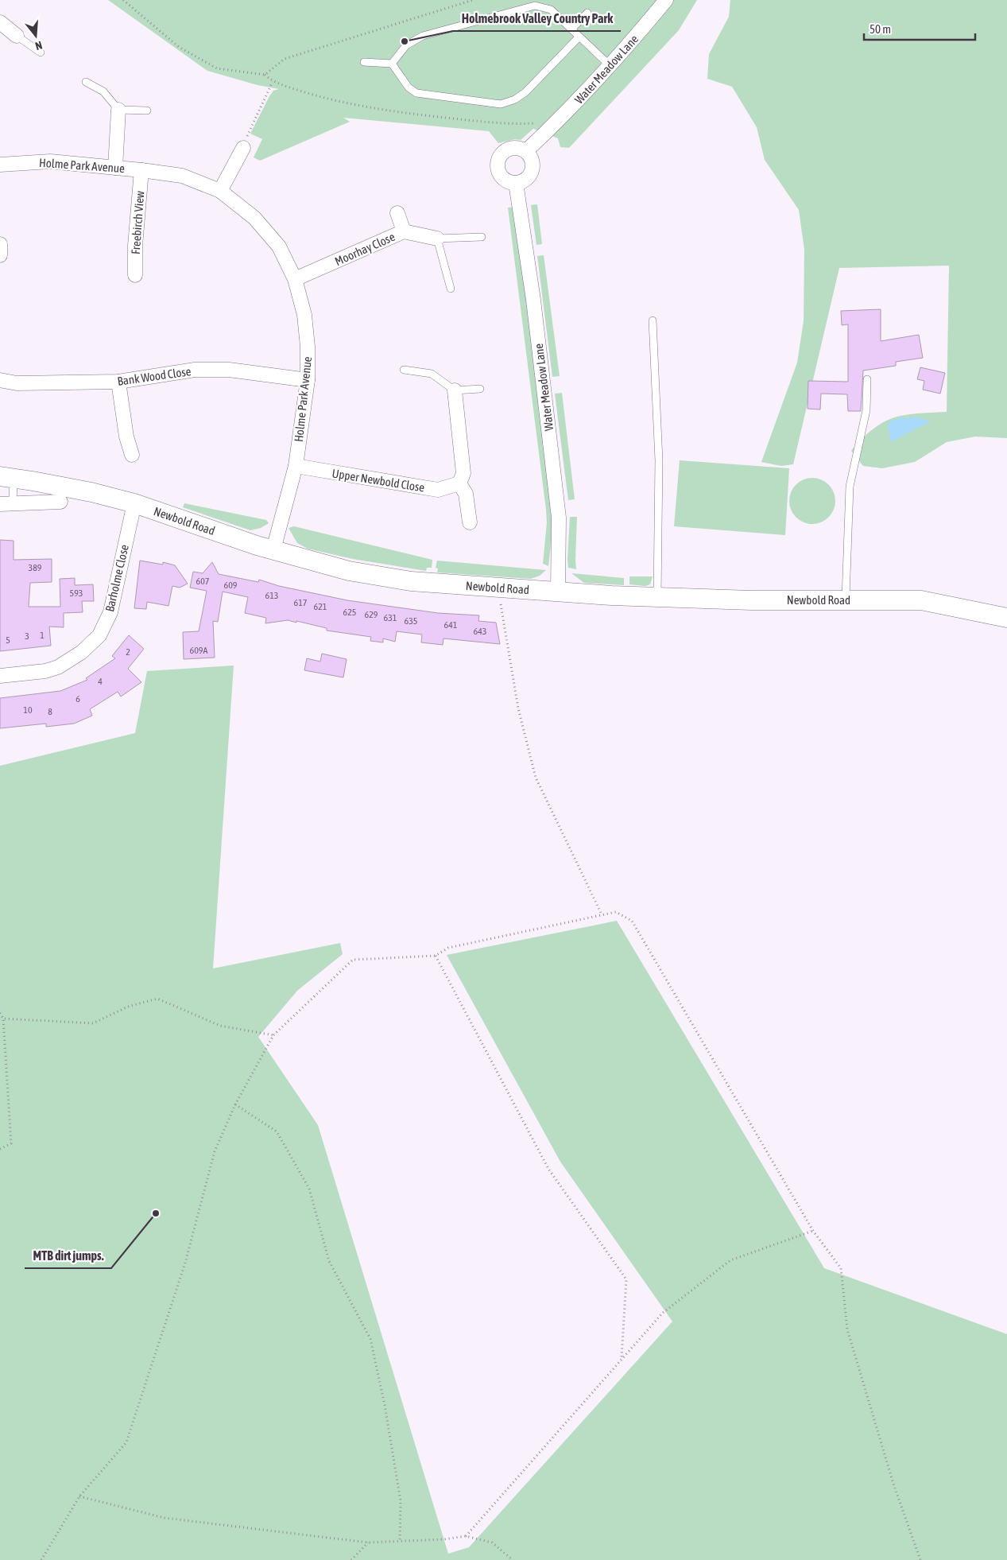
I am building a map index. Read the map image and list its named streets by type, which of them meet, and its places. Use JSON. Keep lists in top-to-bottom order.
{
  "streets": {
    "main road": ["Newbold Road"],
    "street": [
      "Water Meadow Lane",
      "Holme Park Avenue",
      "Freebirch View",
      "Moorhay Close",
      "Bank Wood Close",
      "Upper Newbold Close",
      "Barholme Close"
    ]
  },
  "crossings": [
    ["Water Meadow Lane", "Newbold Road"],
    ["Holme Park Avenue", "Freebirch View"],
    ["Holme Park Avenue", "Moorhay Close"],
    ["Holme Park Avenue", "Bank Wood Close"],
    ["Holme Park Avenue", "Upper Newbold Close"],
    ["Holme Park Avenue", "Newbold Road"],
    ["Newbold Road", "Barholme Close"]
  ],
  "places": ["Holmebrook Valley Country Park", "MTB dirt jumps."],
  "house_numbers": [
    "389",
    "607",
    "609",
    "593",
    "613",
    "617",
    "621",
    "625",
    "629",
    "631",
    "635",
    "641",
    "643",
    "1",
    "3",
    "5",
    "609A",
    "2",
    "4",
    "6",
    "10",
    "8"
  ],
  "scale_bar": "50 m",
  "north": "bottom"
}
